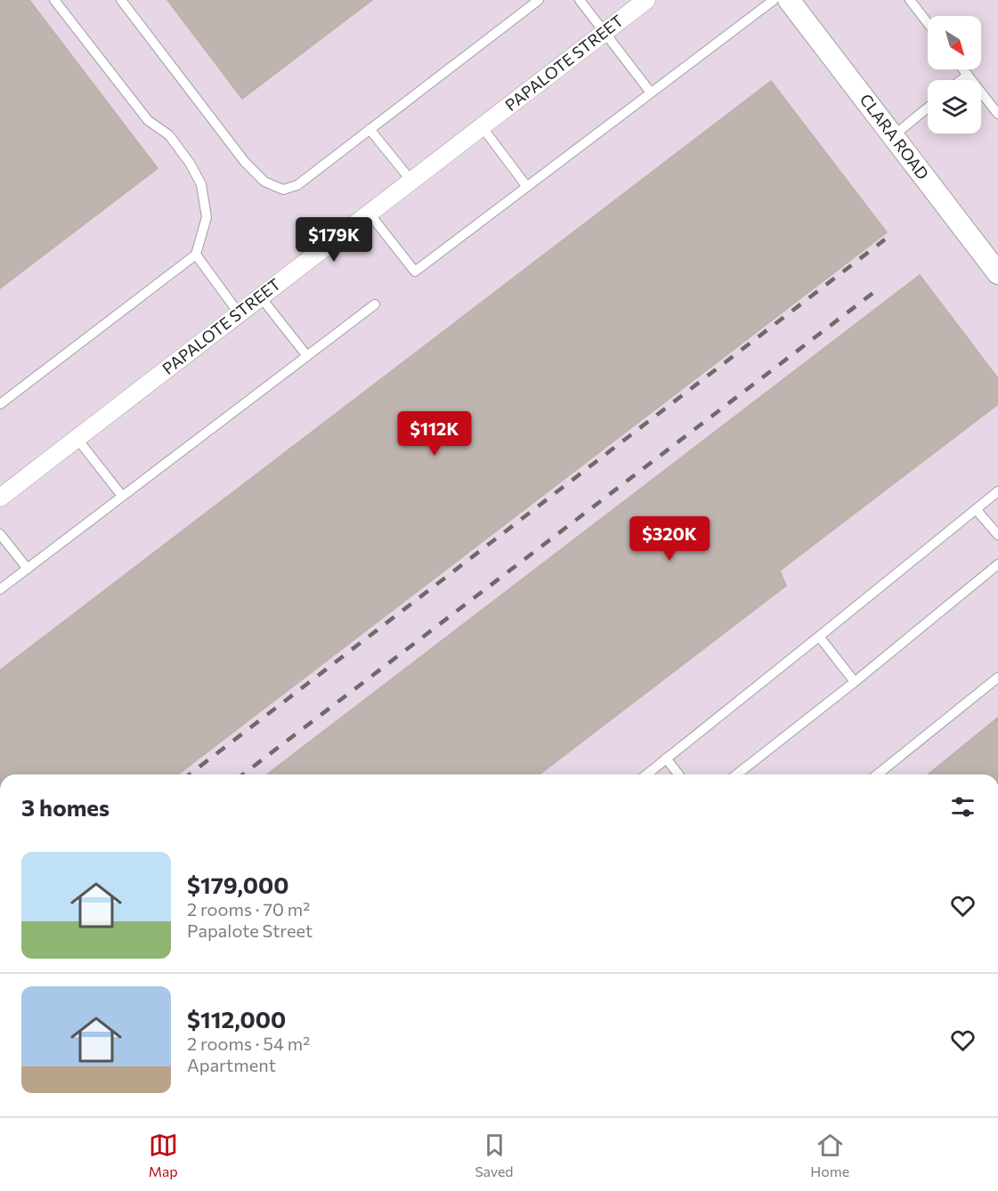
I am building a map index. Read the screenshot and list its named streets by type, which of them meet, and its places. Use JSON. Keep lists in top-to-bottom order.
{
  "streets": {
    "street": ["PAPALOTE STREET", "CLARA ROAD"]
  },
  "north": "bottom right",
  "page": {
    "price": ["$179K", "$112K", "$320K"],
    "heading": "3 homes",
    "list": [
      {
        "name": "$179,000",
        "note": "2 rooms · 70 m² · Papalote Street"
      },
      {
        "name": "$112,000",
        "note": "2 rooms · 54 m² · Apartment"
      }
    ],
    "tabs": ["Map", "Saved", "Home"]
  }
}
